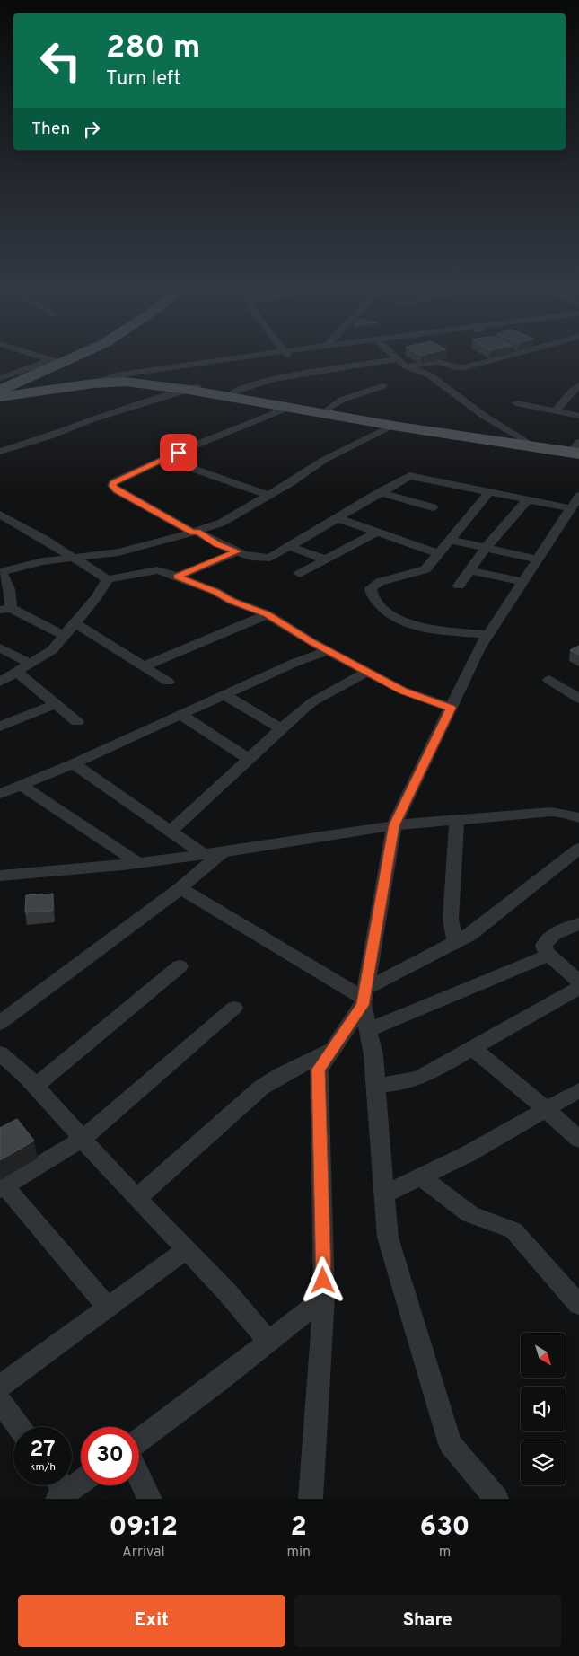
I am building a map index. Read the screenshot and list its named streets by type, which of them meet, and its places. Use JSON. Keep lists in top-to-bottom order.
{
  "north": "bottom right",
  "page": {
    "turn": ["280 m", "Turn left"],
    "then": "Then",
    "speed": "27 km/h",
    "limit": "30",
    "eta": [
      "09:12",
      "Arrival",
      "2",
      "min",
      "630",
      "m"
    ],
    "buttons": ["Exit", "Share"]
  }
}
